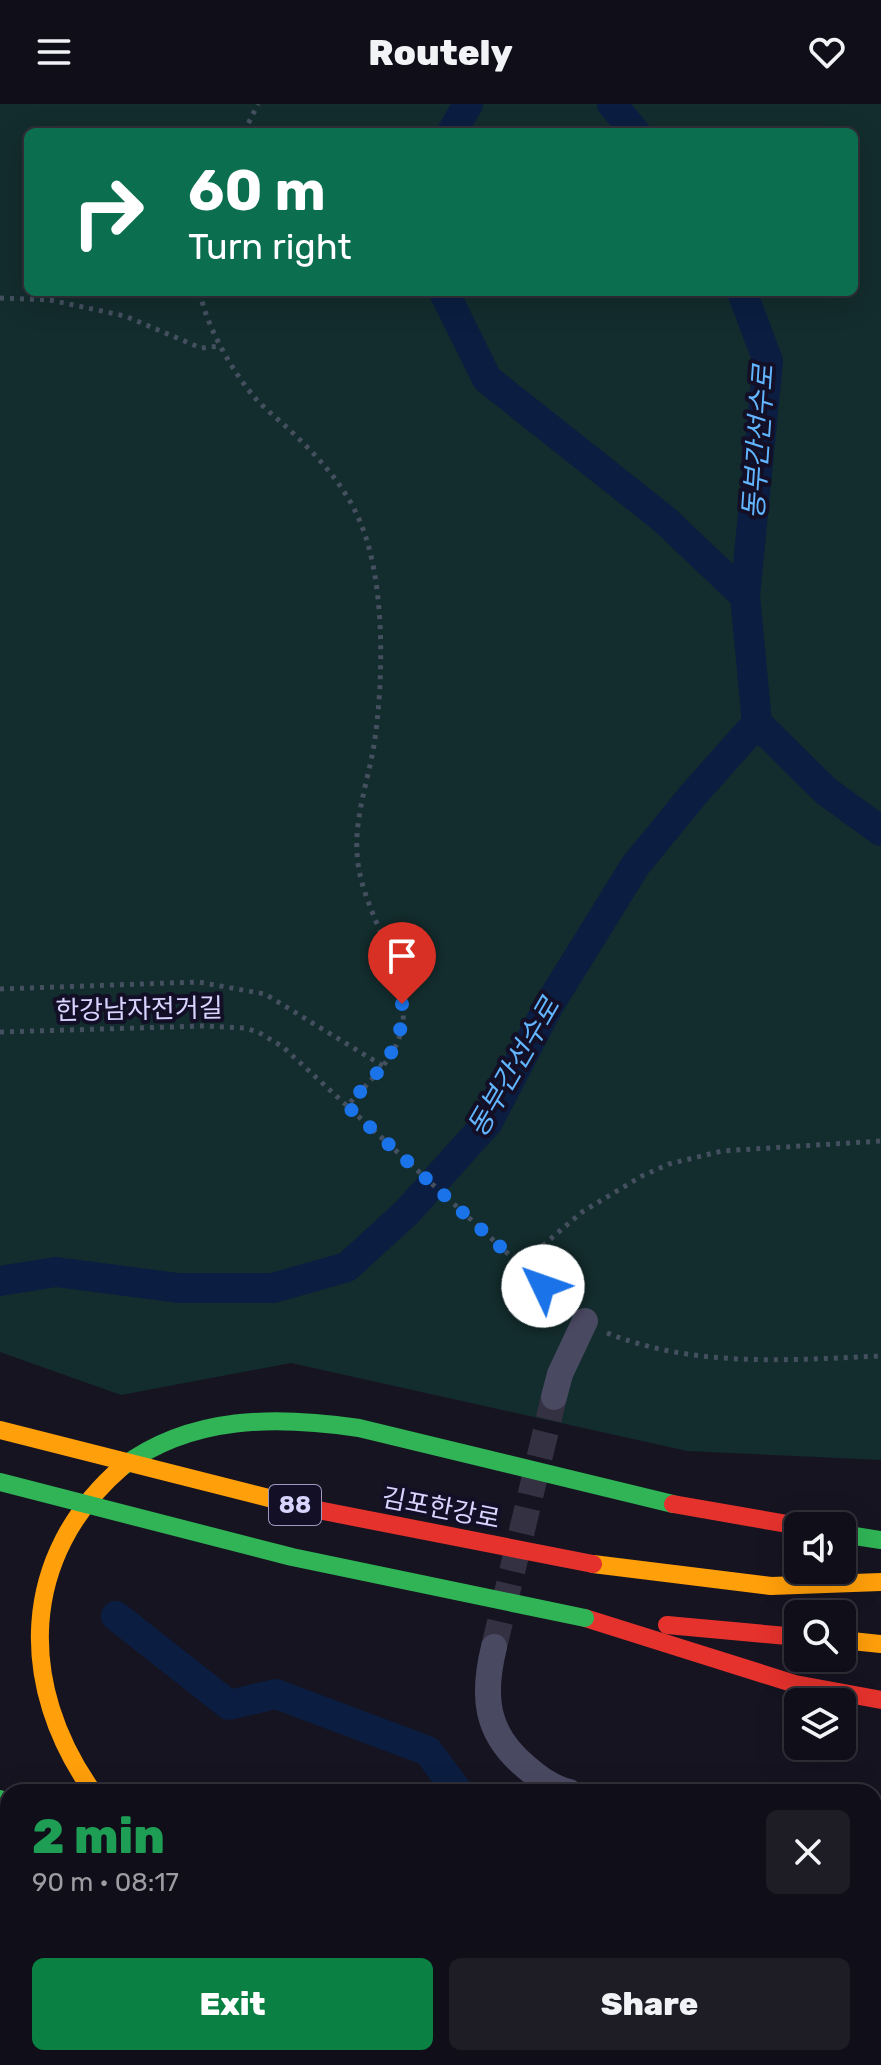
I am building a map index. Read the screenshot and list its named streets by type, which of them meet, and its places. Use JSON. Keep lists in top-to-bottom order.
{
  "streets": {
    "main road": ["88", "김포한강로"],
    "path": ["한강남자전거길"]
  },
  "water": ["동부간선수로"],
  "page": {
    "header": "Routely",
    "turn": ["60 m", "Turn right"],
    "heading": ["2 min", "90 m · 08:17"],
    "buttons": ["Exit", "Share"]
  }
}
